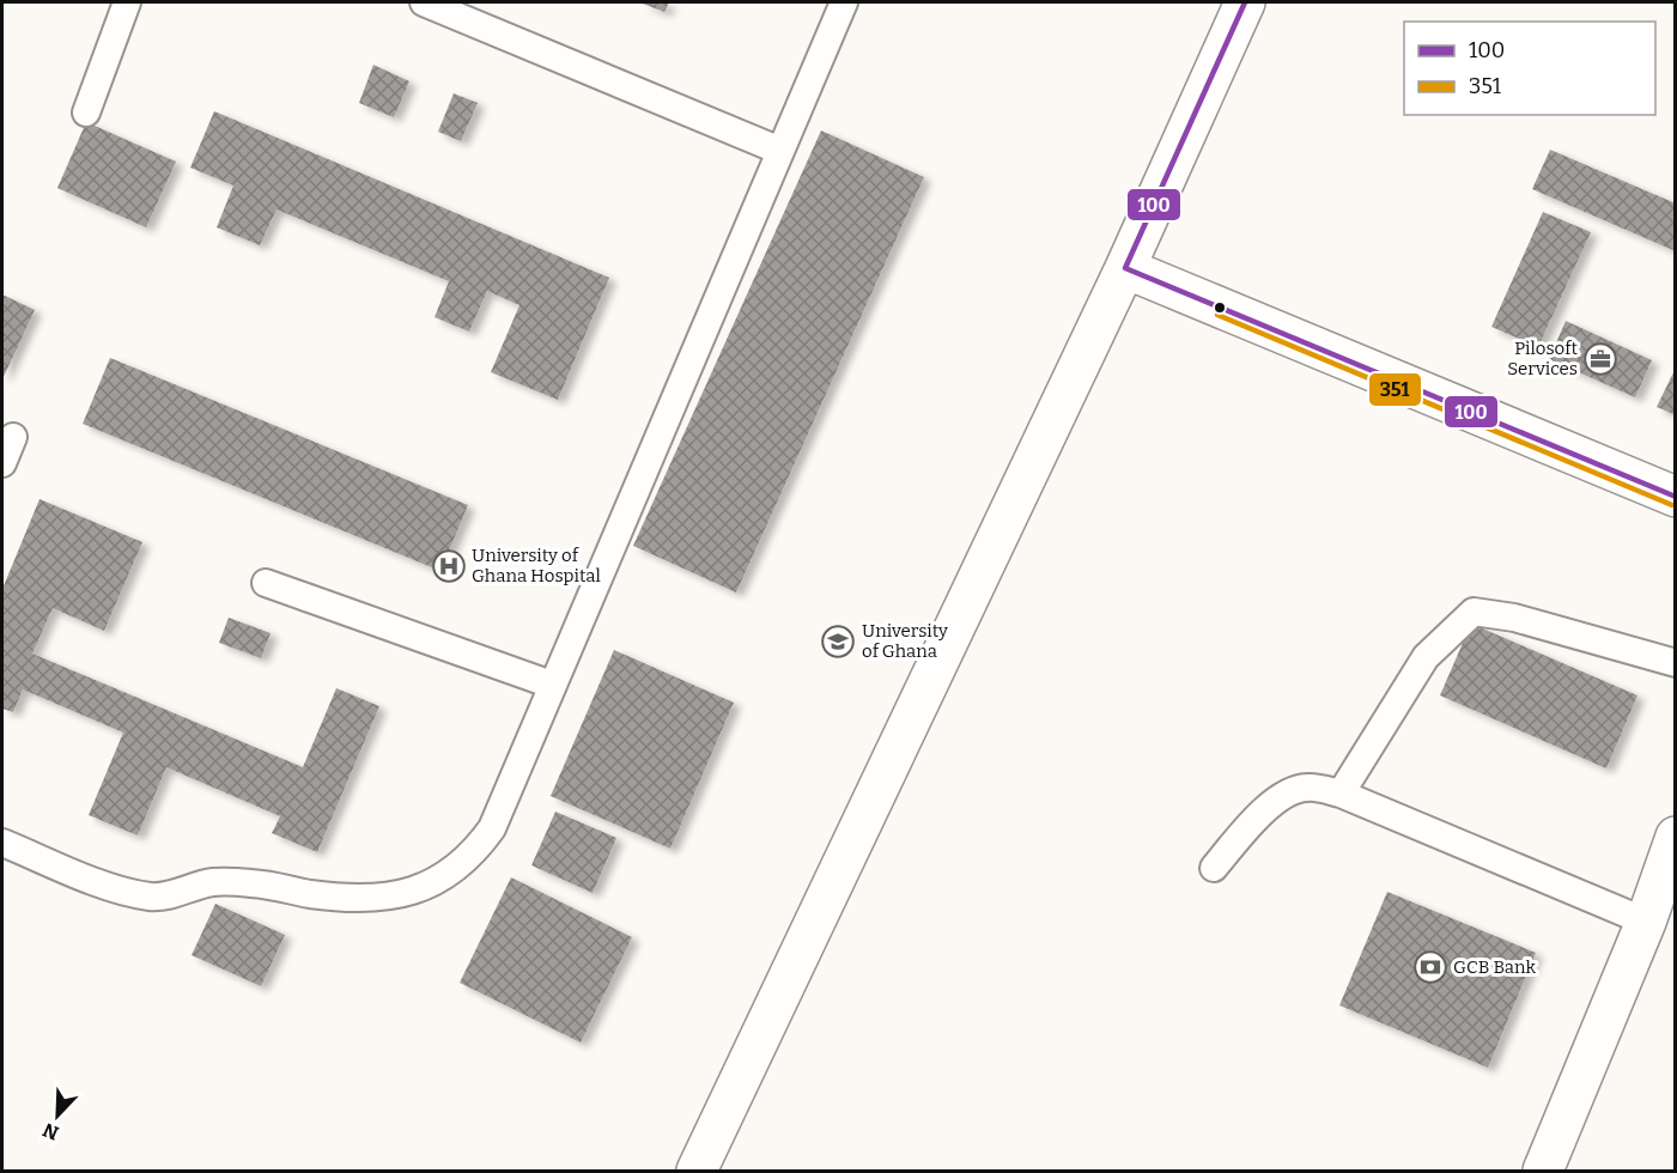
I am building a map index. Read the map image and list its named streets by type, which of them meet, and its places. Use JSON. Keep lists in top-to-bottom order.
{
  "places": {
    "office": ["Pilosoft Services"],
    "hospital": ["University of Ghana Hospital"],
    "school or university": ["University of Ghana"],
    "bank": ["GCB Bank"]
  },
  "lines": ["transit line 100", "transit line 351"],
  "legend": ["100", "351"],
  "north": "bottom left"
}
